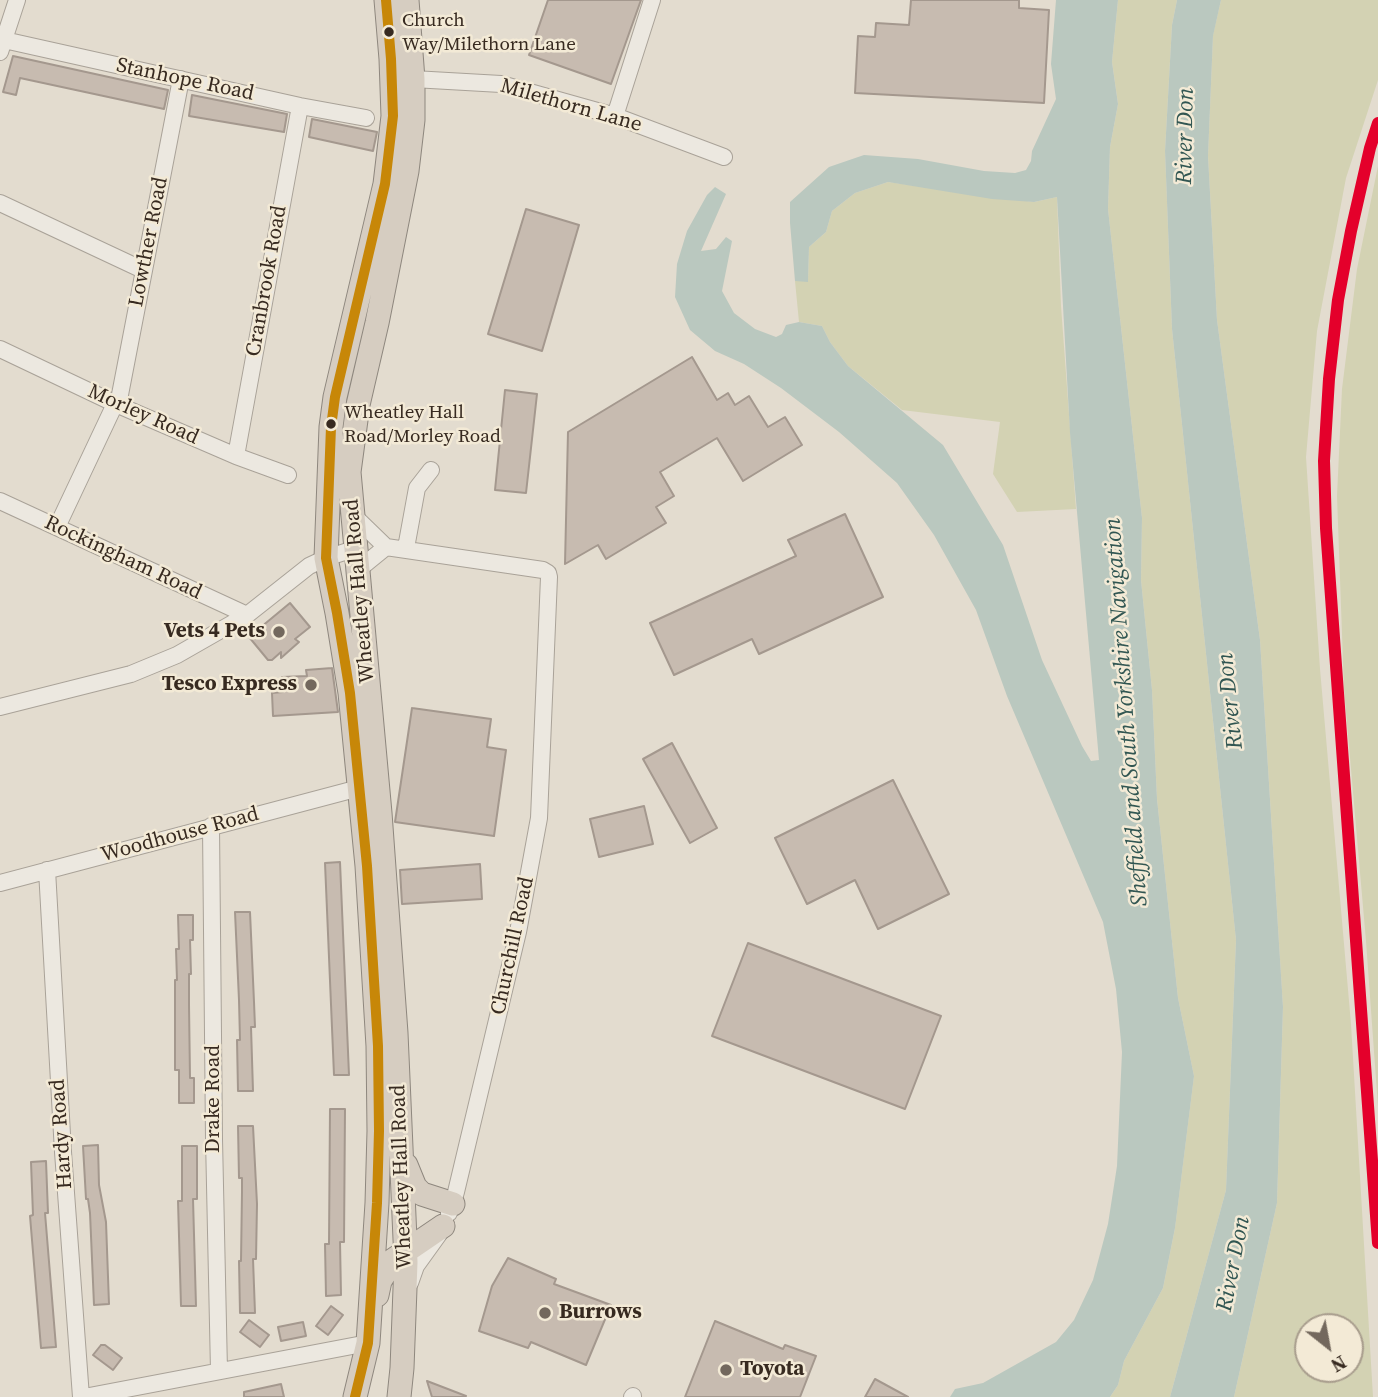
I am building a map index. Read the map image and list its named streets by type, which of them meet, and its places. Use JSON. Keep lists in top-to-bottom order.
{
  "streets": {
    "highway": ["Wheatley Hall Road"],
    "street": [
      "Stanhope Road",
      "Milethorn Lane",
      "Lowther Road",
      "Cranbrook Road",
      "Morley Road",
      "Rockingham Road",
      "Woodhouse Road",
      "Churchill Road",
      "Drake Road",
      "Hardy Road"
    ]
  },
  "crossings": [
    ["Stanhope Road", "Lowther Road"],
    ["Stanhope Road", "Cranbrook Road"],
    ["Milethorn Lane", "Wheatley Hall Road"],
    ["Lowther Road", "Morley Road"],
    ["Lowther Road", "Rockingham Road"],
    ["Cranbrook Road", "Morley Road"],
    ["Wheatley Hall Road", "Woodhouse Road"],
    ["Wheatley Hall Road", "Churchill Road"],
    ["Woodhouse Road", "Drake Road"],
    ["Woodhouse Road", "Hardy Road"]
  ],
  "water": ["River Don", "Sheffield and South Yorkshire Navigation"],
  "places": [
    "Church Way/Milethorn Lane",
    "Wheatley Hall Road/Morley Road",
    "Vets 4 Pets",
    "Tesco Express",
    "Burrows",
    "Toyota"
  ],
  "north": "bottom right"
}
